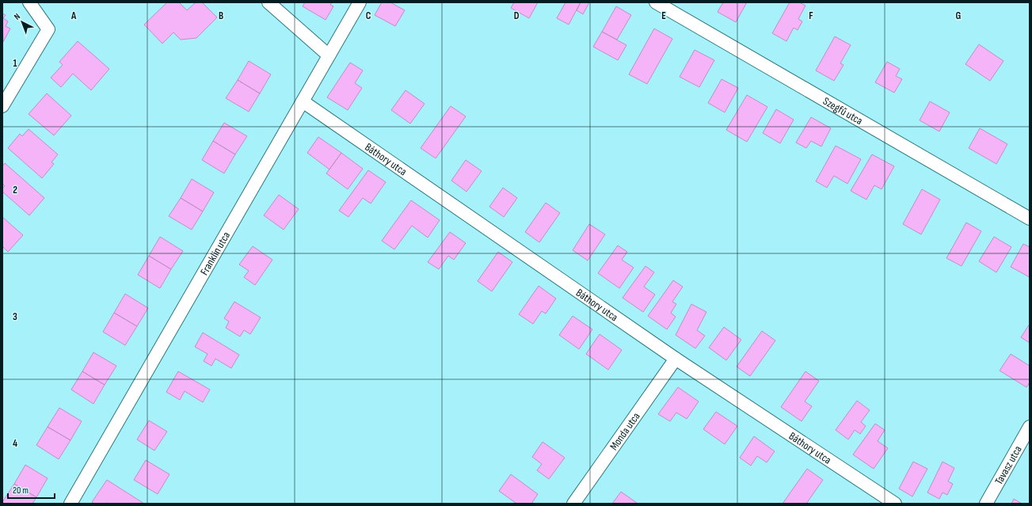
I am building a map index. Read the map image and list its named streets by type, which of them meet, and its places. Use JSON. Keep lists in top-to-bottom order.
{
  "streets": {
    "street": [
      "Szegfű utca",
      "Báthory utca",
      "Franklin utca",
      "Monda utca",
      "Tavasz utca"
    ]
  },
  "crossings": [
    ["Báthory utca", "Franklin utca"],
    ["Báthory utca", "Monda utca"]
  ],
  "scale_bar": "20 m",
  "north": "top left",
  "grid": {
    "columns": [
      "A",
      "B",
      "C",
      "D",
      "E",
      "F",
      "G"
    ],
    "rows": [
      "1",
      "2",
      "3",
      "4"
    ]
  }
}
